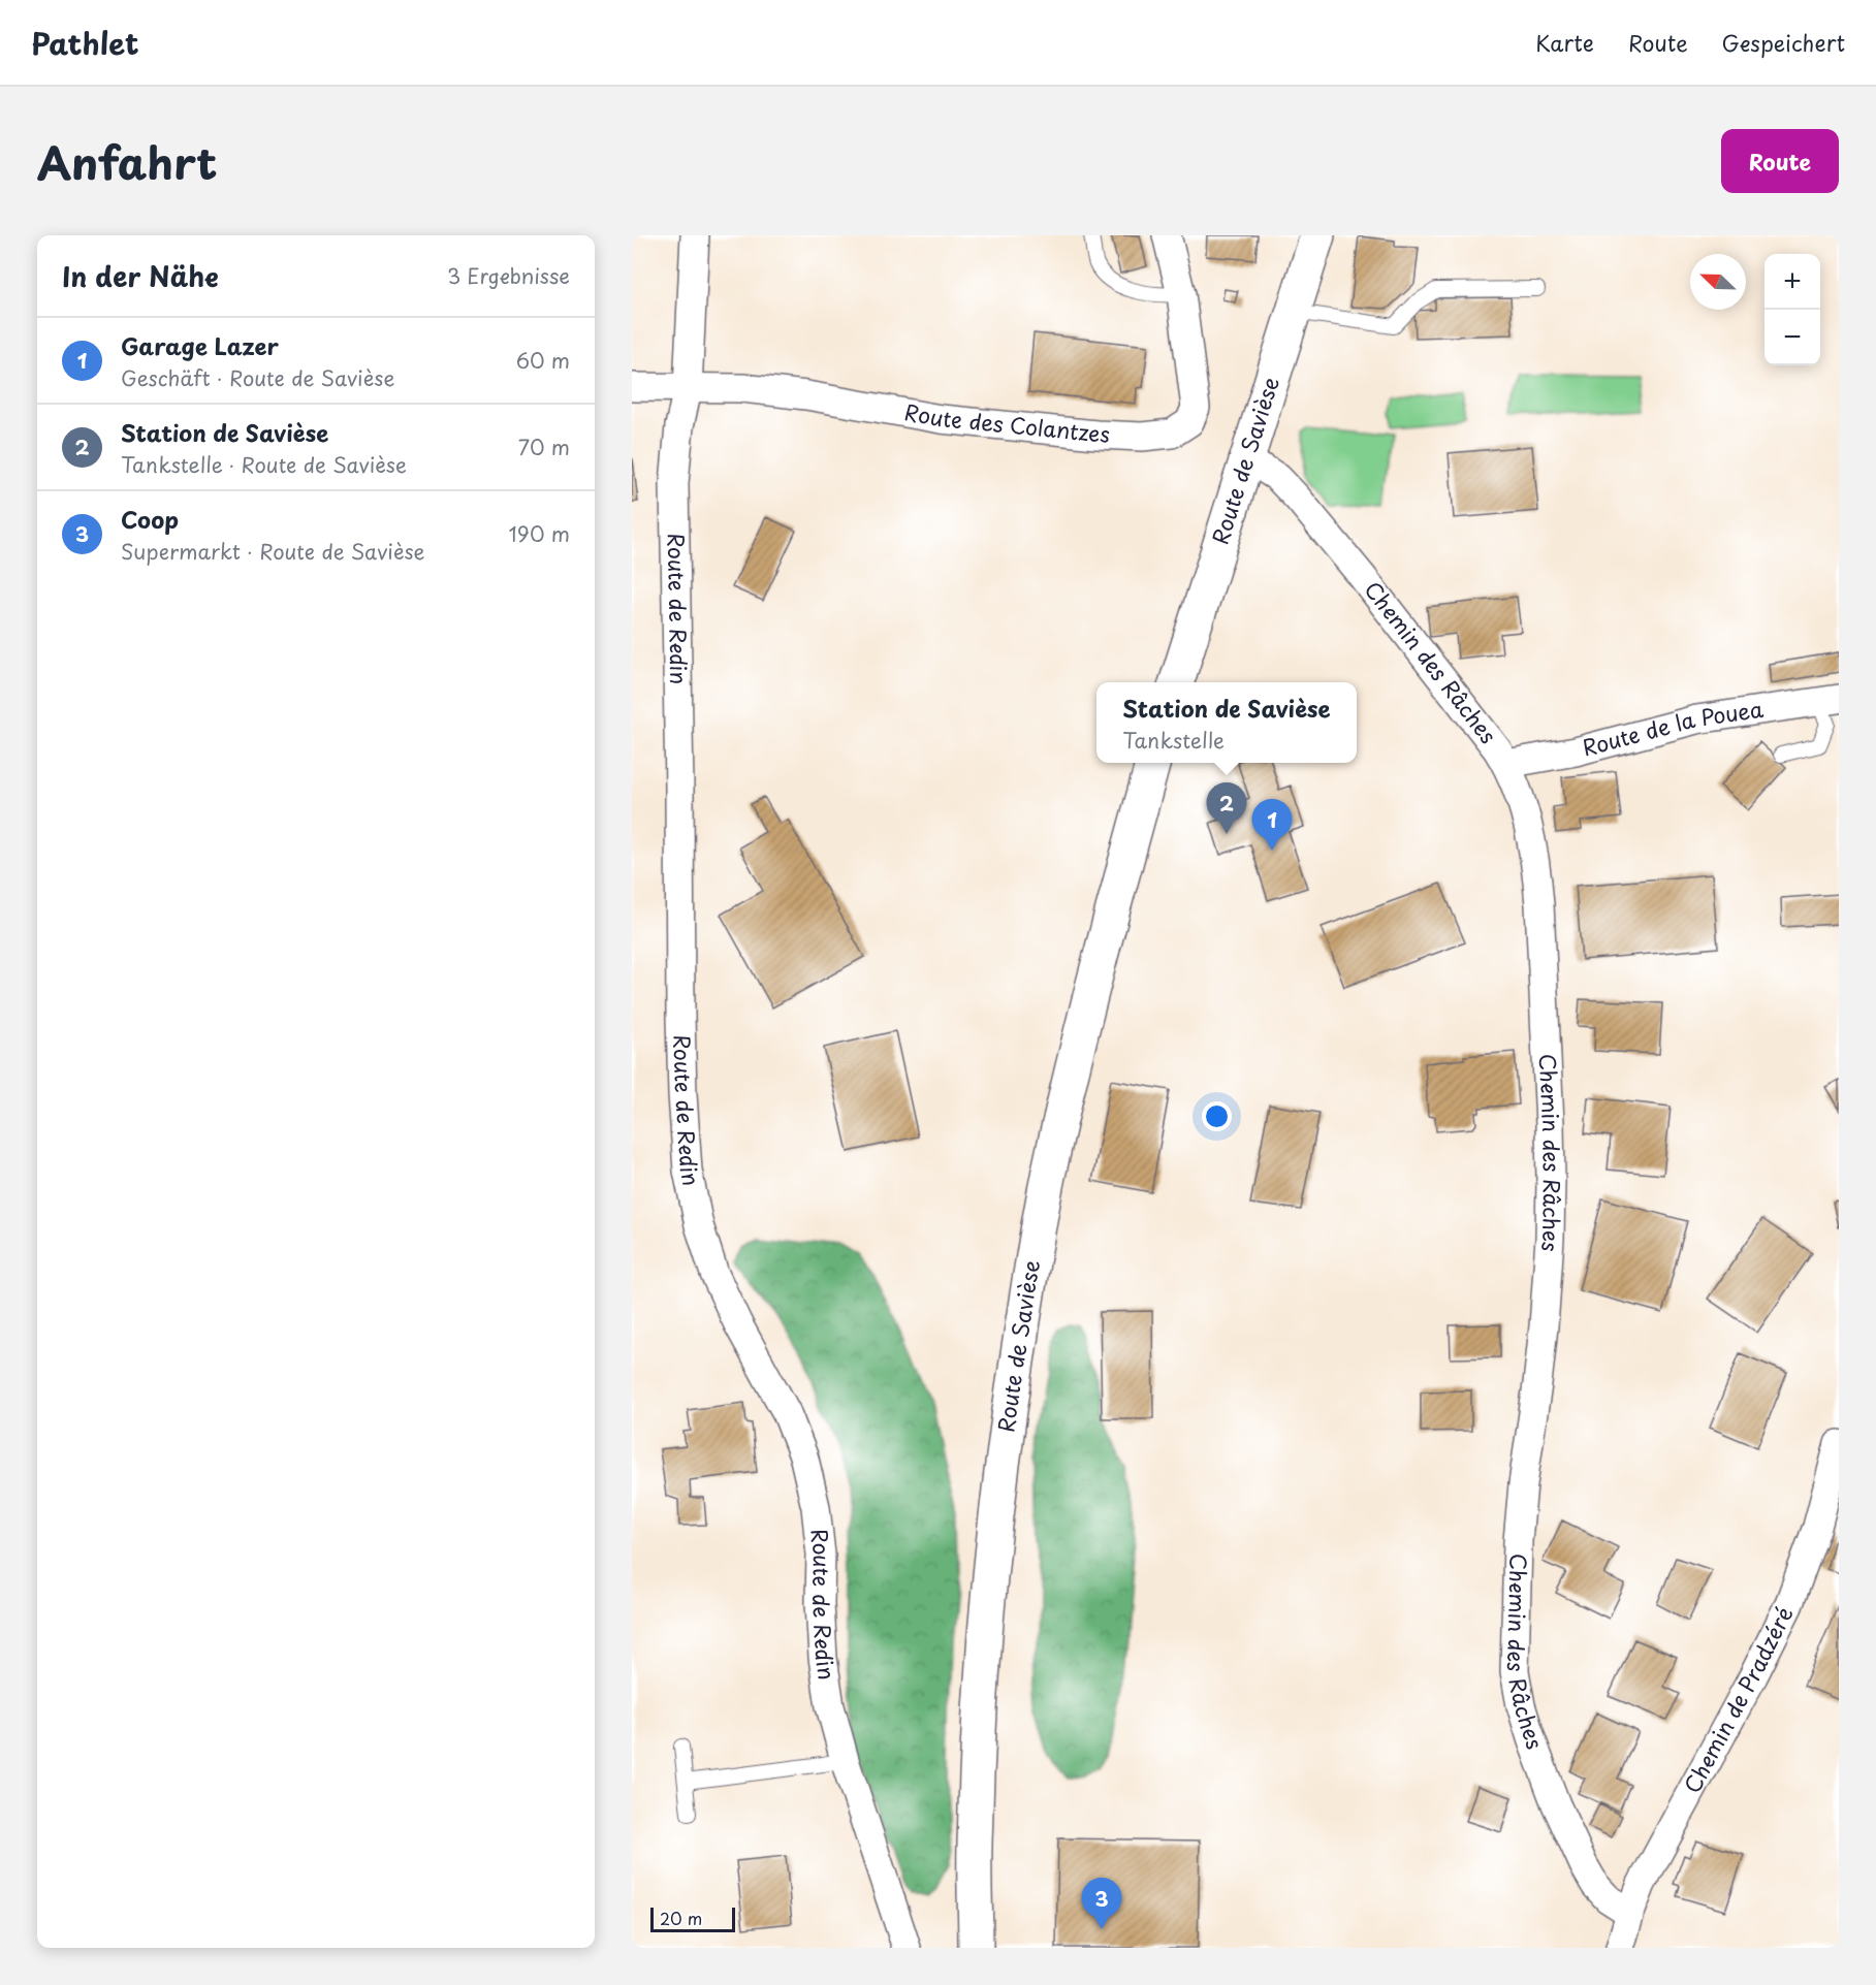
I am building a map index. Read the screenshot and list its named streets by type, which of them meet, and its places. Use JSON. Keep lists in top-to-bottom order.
{
  "streets": {
    "street": [
      "Route des Colantzes",
      "Route de Savièse",
      "Route de Redin",
      "Chemin des Râches",
      "Route de la Pouea",
      "Chemin de Pradzéré"
    ]
  },
  "crossings": [
    ["Route des Colantzes", "Route de Redin"],
    ["Route de Savièse", "Chemin des Râches"],
    ["Chemin des Râches", "Route de la Pouea"],
    ["Chemin des Râches", "Chemin de Pradzéré"]
  ],
  "scale_bar": "20 m",
  "north": "top left",
  "page": {
    "header": "Pathlet",
    "nav": ["Karte", "Route", "Gespeichert"],
    "title": "Anfahrt",
    "buttons": "Route",
    "heading": ["In der Nähe", "3 Ergebnisse"],
    "map_buttons": ["+", "−"],
    "list": [
      {
        "mark": "1",
        "name": "Garage Lazer",
        "note": "Geschäft · Route de Savièse",
        "value": "60 m"
      },
      {
        "mark": "2",
        "name": "Station de Savièse",
        "note": "Tankstelle · Route de Savièse",
        "value": "70 m"
      },
      {
        "mark": "3",
        "name": "Coop",
        "note": "Supermarkt · Route de Savièse",
        "value": "190 m"
      }
    ],
    "popup": ["Station de Savièse", "Tankstelle"],
    "pins": ["2", "1", "3"],
    "scale": "20 m"
  }
}
